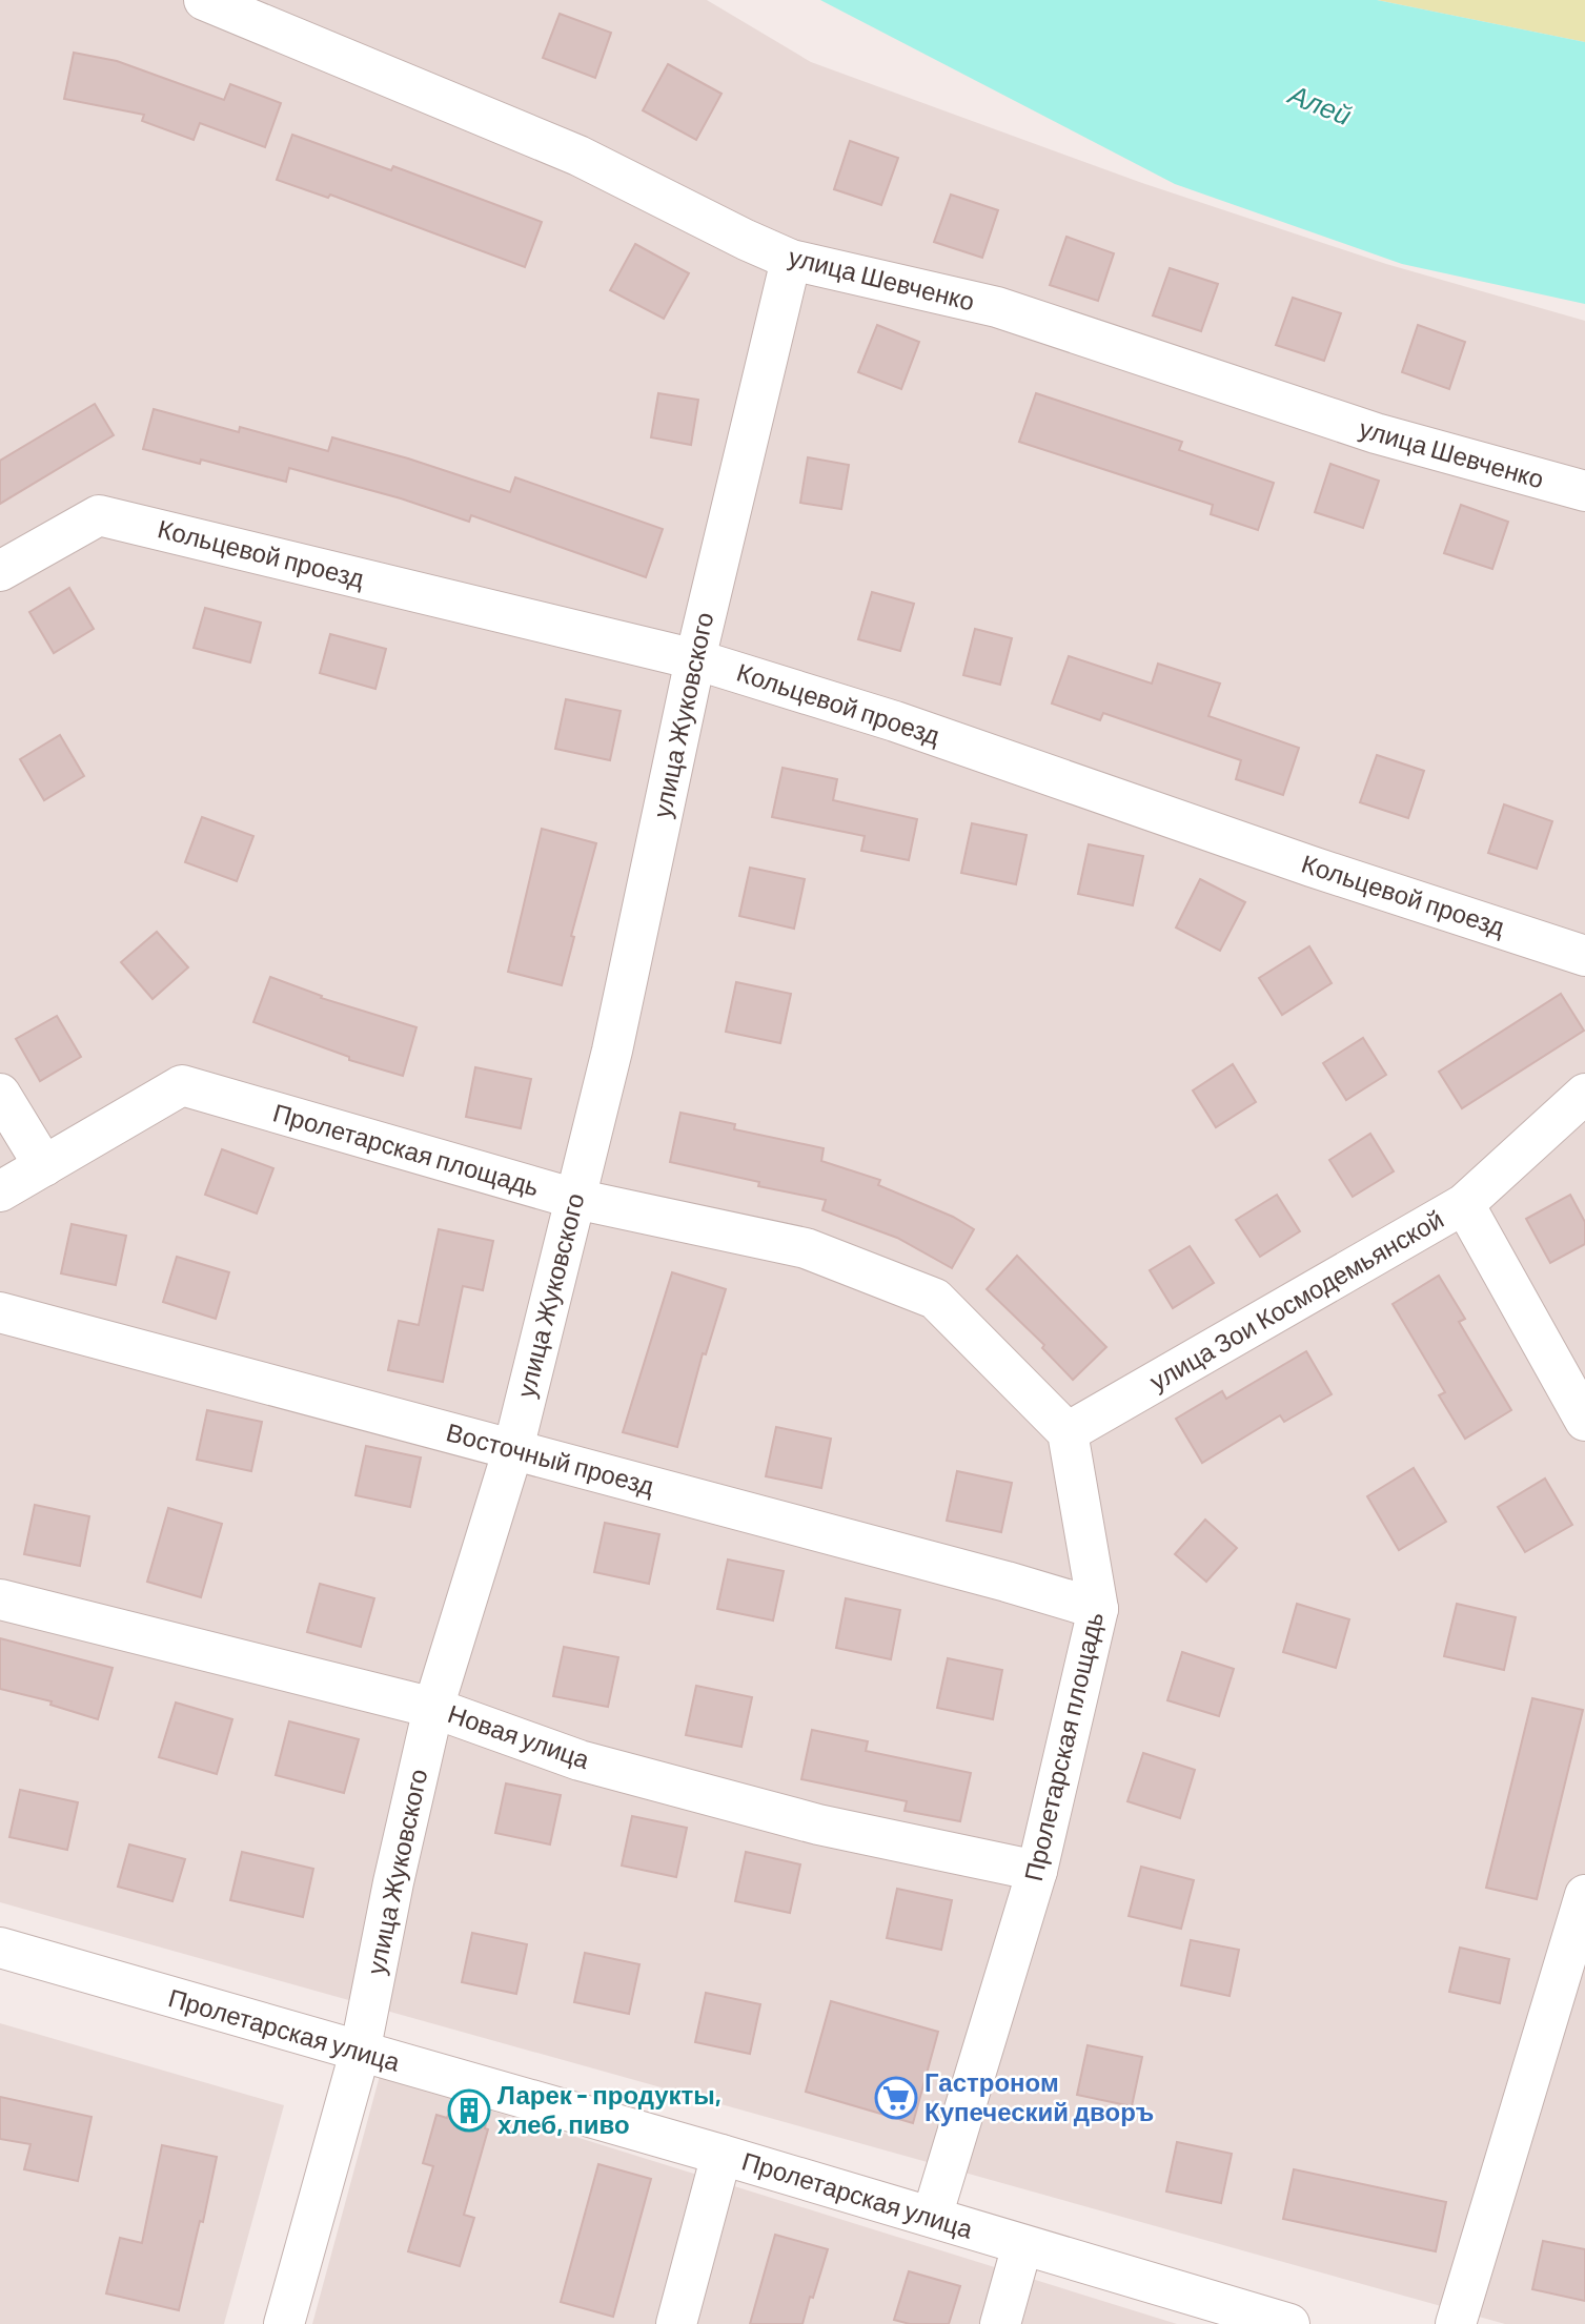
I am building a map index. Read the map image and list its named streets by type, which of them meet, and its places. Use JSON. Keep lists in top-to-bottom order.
{
  "streets": {
    "street": [
      "улица Шевченко",
      "Кольцевой проезд",
      "улица Жуковского",
      "Пролетарская площадь",
      "улица Зои Космодемьянской",
      "Восточный проезд",
      "Новая улица",
      "Пролетарская улица"
    ]
  },
  "crossings": [
    ["улица Шевченко", "улица Жуковского"],
    ["Кольцевой проезд", "улица Жуковского"],
    ["улица Жуковского", "Пролетарская площадь"],
    ["улица Жуковского", "Восточный проезд"],
    ["улица Жуковского", "Новая улица"],
    ["улица Жуковского", "Пролетарская улица"],
    ["Пролетарская площадь", "улица Зои Космодемьянской"],
    ["Пролетарская площадь", "Восточный проезд"],
    ["Пролетарская площадь", "Новая улица"],
    ["Пролетарская площадь", "Пролетарская улица"]
  ],
  "water": ["Алей"],
  "places": {
    "supermarket": ["Гастроном Купеческий дворъ"],
    "building": ["Ларек - продукты, хлеб, пиво"]
  }
}
